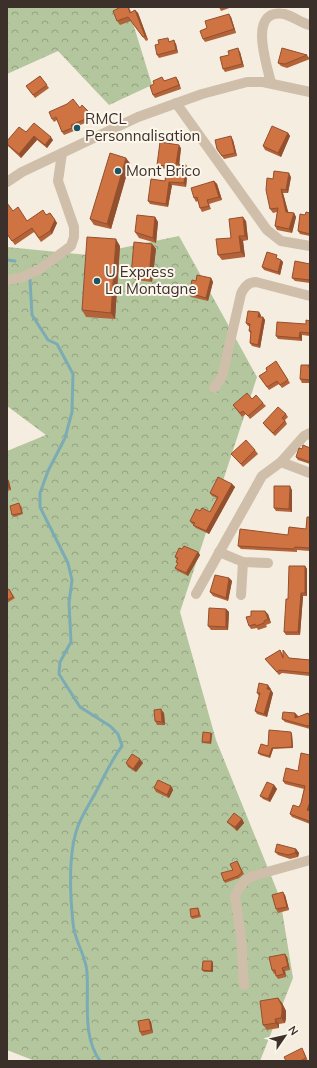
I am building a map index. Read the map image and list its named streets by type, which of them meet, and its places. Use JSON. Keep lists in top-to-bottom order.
{
  "places": ["RMCL Personnalisation", "Mont Brico", "U Express La Montagne"],
  "north": "top right"
}
